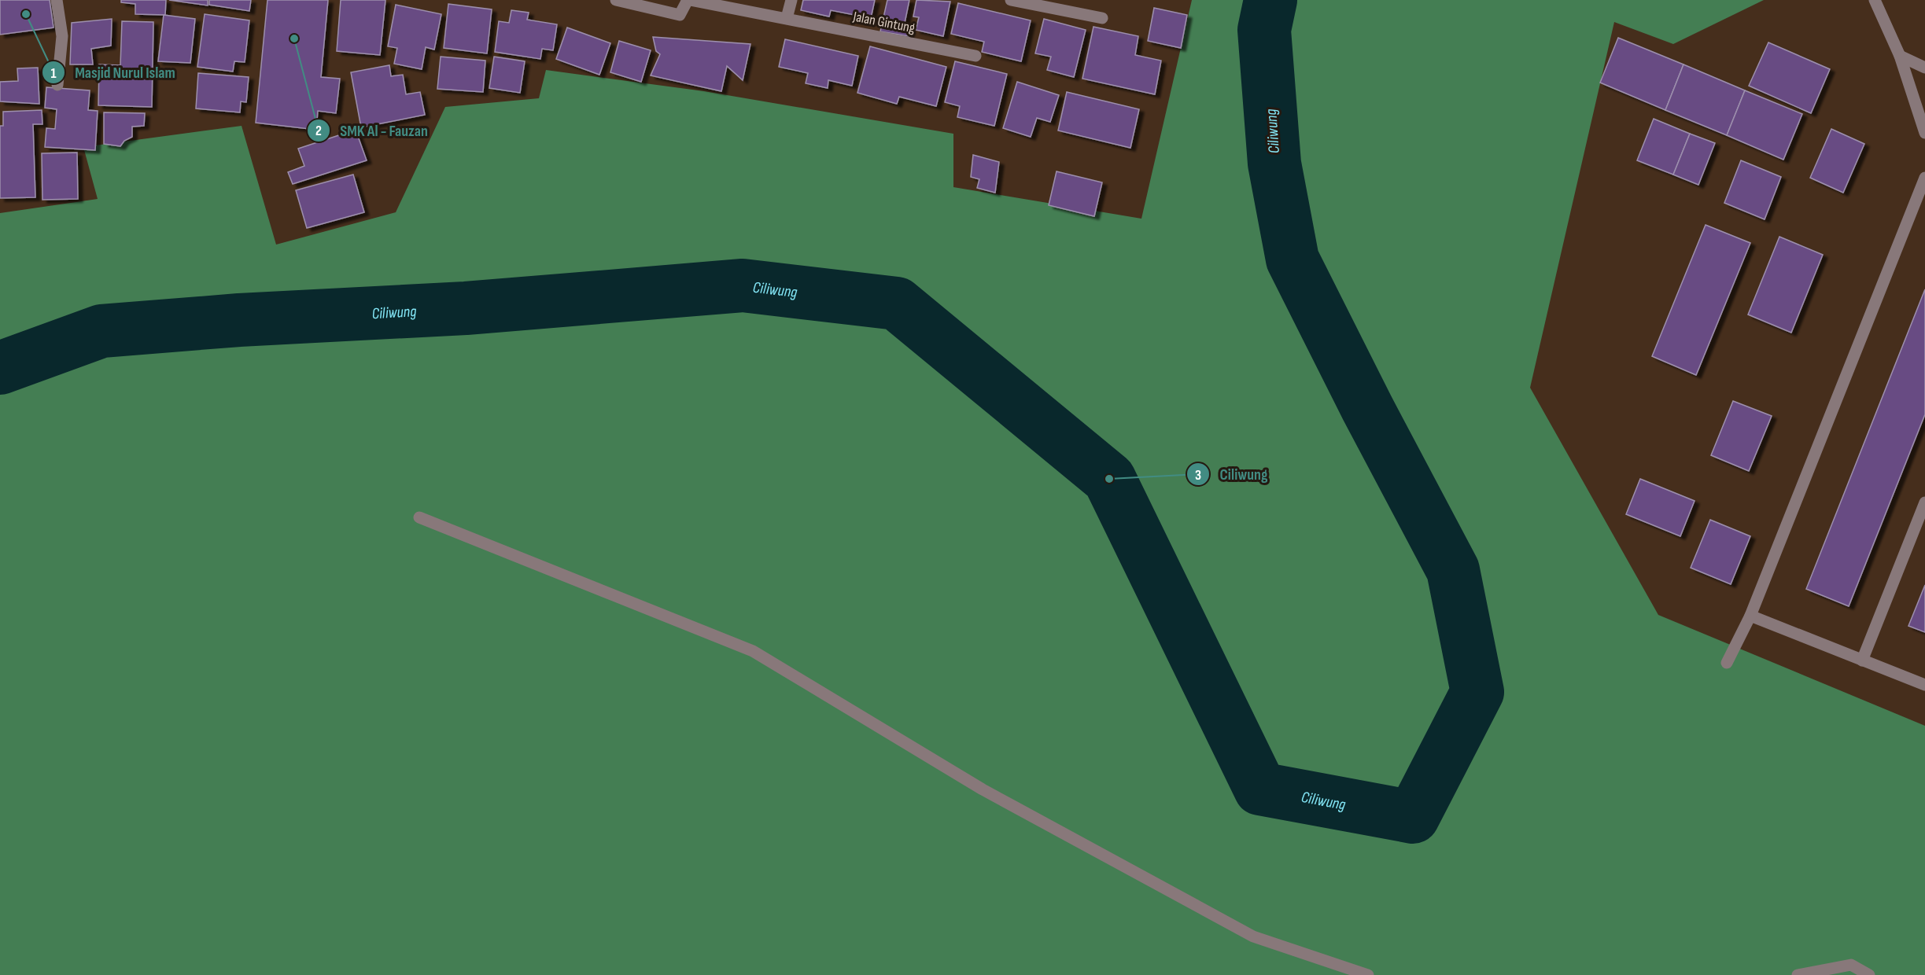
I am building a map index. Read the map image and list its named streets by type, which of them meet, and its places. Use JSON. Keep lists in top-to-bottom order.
{
  "streets": {
    "street": ["Jalan Gintung"]
  },
  "water": ["Ciliwung"],
  "places": ["Masjid Nurul Islam", "SMK Al - Fauzan", "Ciliwung"]
}
